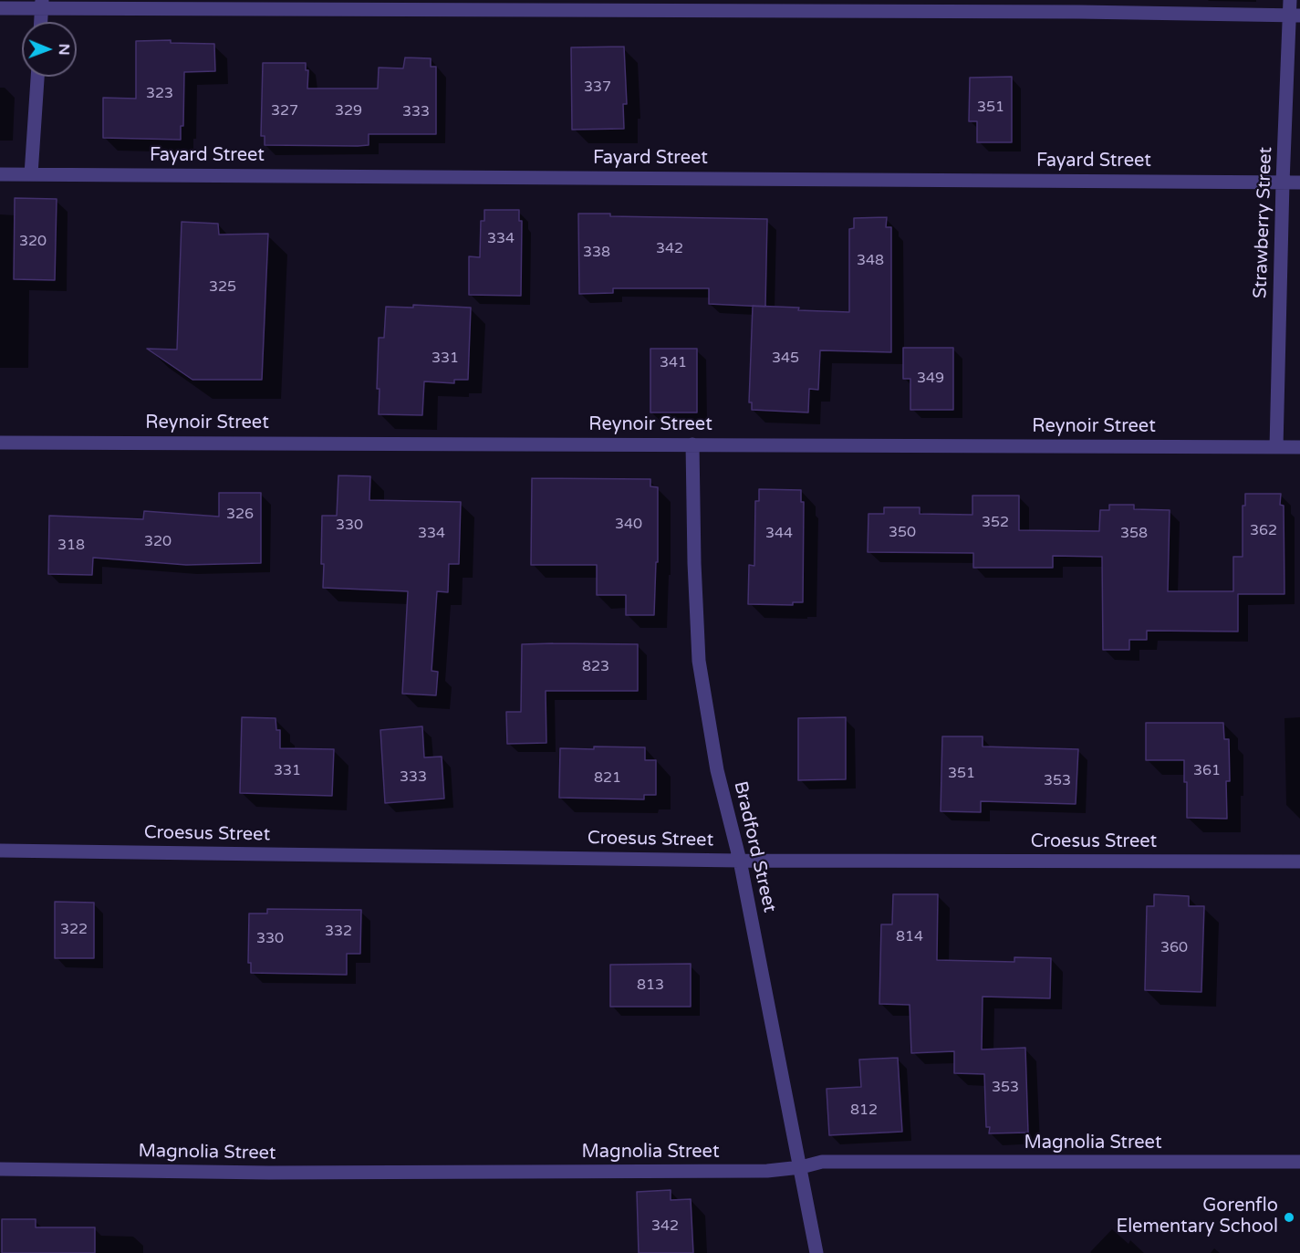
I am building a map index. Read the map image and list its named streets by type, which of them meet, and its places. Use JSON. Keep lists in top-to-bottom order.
{
  "streets": {
    "street": [
      "Fayard Street",
      "Strawberry Street",
      "Reynoir Street",
      "Croesus Street",
      "Bradford Street",
      "Magnolia Street"
    ]
  },
  "crossings": [
    ["Fayard Street", "Strawberry Street"],
    ["Strawberry Street", "Reynoir Street"],
    ["Reynoir Street", "Bradford Street"],
    ["Croesus Street", "Bradford Street"],
    ["Bradford Street", "Magnolia Street"]
  ],
  "places": ["Gorenflo Elementary School"],
  "house_numbers": [
    "337",
    "323",
    "351",
    "327",
    "329",
    "333",
    "334",
    "320",
    "342",
    "338",
    "348",
    "325",
    "331",
    "345",
    "341",
    "349",
    "326",
    "352",
    "340",
    "330",
    "362",
    "350",
    "334",
    "344",
    "358",
    "320",
    "318",
    "823",
    "331",
    "361",
    "351",
    "333",
    "821",
    "353",
    "322",
    "332",
    "814",
    "330",
    "360",
    "813",
    "353",
    "812",
    "342"
  ],
  "north": "right"
}
